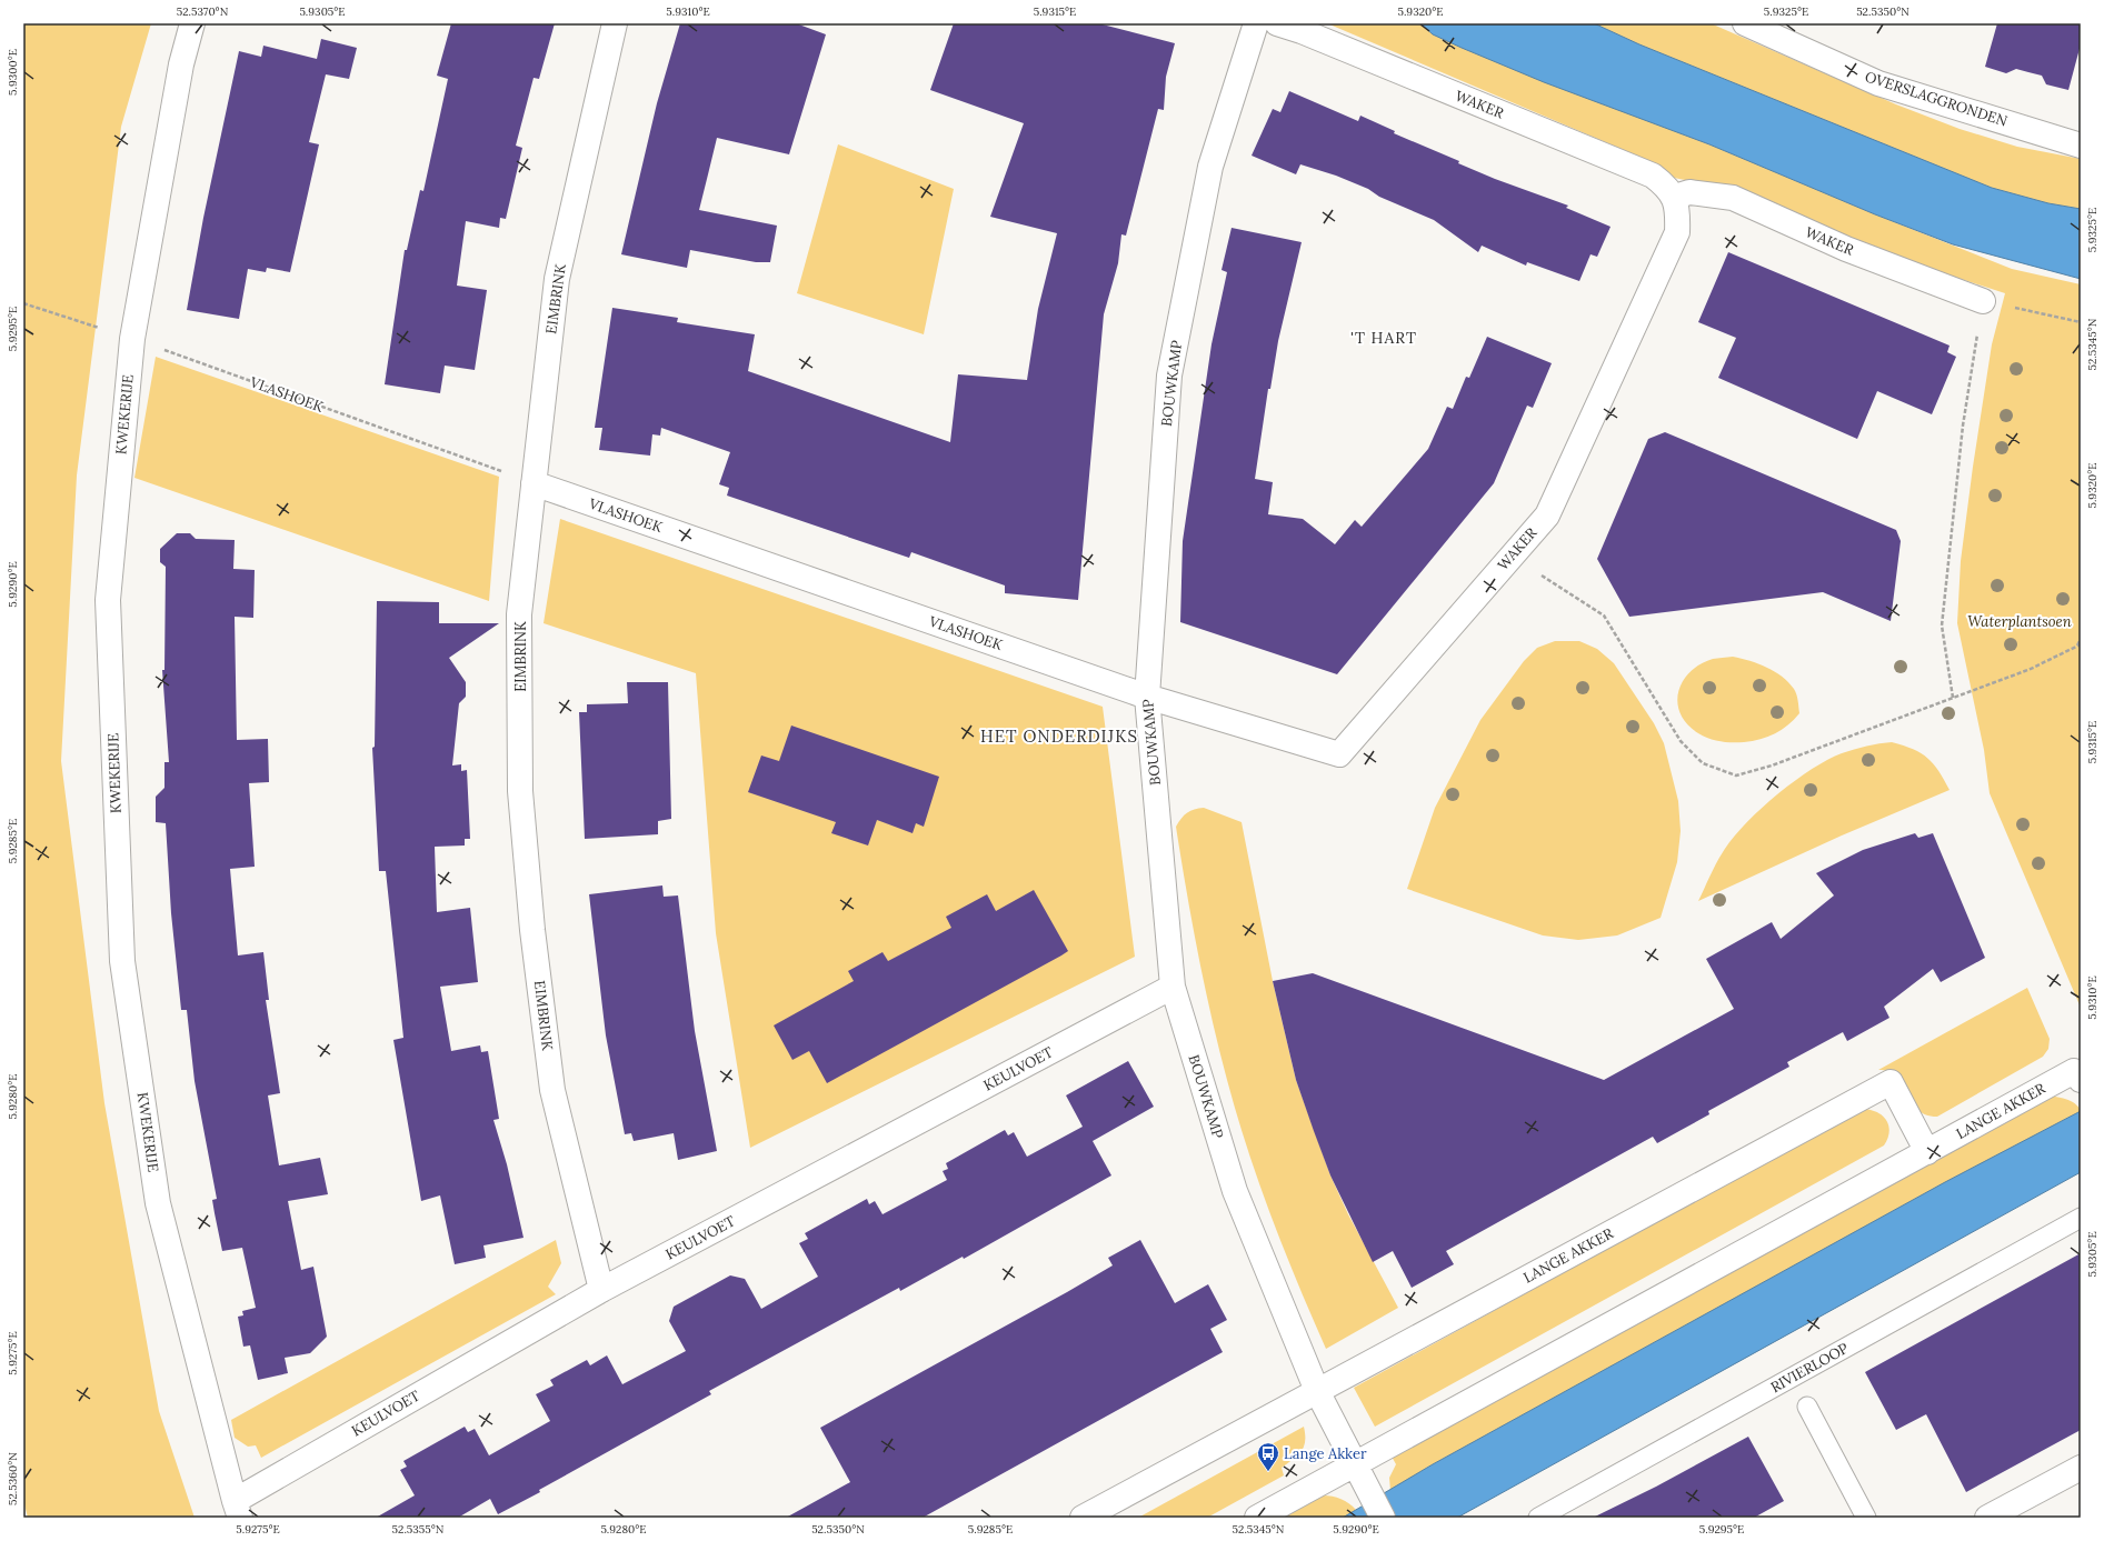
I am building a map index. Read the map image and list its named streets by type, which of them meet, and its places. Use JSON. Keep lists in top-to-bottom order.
{
  "streets": {
    "street": [
      "OVERSLAGGRONDEN",
      "WAKER",
      "EIMBRINK",
      "BOUWKAMP",
      "VLASHOEK",
      "KWEKERIJE",
      "KEULVOET",
      "LANGE AKKER"
    ],
    "lane": ["RIVIERLOOP"]
  },
  "crossings": [
    ["WAKER", "BOUWKAMP"],
    ["WAKER", "VLASHOEK"],
    ["EIMBRINK", "VLASHOEK"],
    ["EIMBRINK", "KEULVOET"],
    ["BOUWKAMP", "VLASHOEK"],
    ["BOUWKAMP", "KEULVOET"],
    ["BOUWKAMP", "LANGE AKKER"],
    ["VLASHOEK", "KWEKERIJE"],
    ["KWEKERIJE", "KEULVOET"]
  ],
  "districts": ["'T HART", "HET ONDERDIJKS"],
  "parks": ["Waterplantsoen"],
  "places": {
    "bus stop": ["Lange Akker"]
  },
  "coordinates": [
    "52.5370°N",
    "5.9305°E",
    "5.9310°E",
    "5.9315°E",
    "5.9320°E",
    "5.9325°E",
    "52.5350°N",
    "5.9300°E",
    "5.9295°E",
    "52.5345°N",
    "5.9290°E",
    "5.9285°E",
    "5.9280°E",
    "5.9275°E",
    "52.5360°N",
    "52.5355°N"
  ]
}
